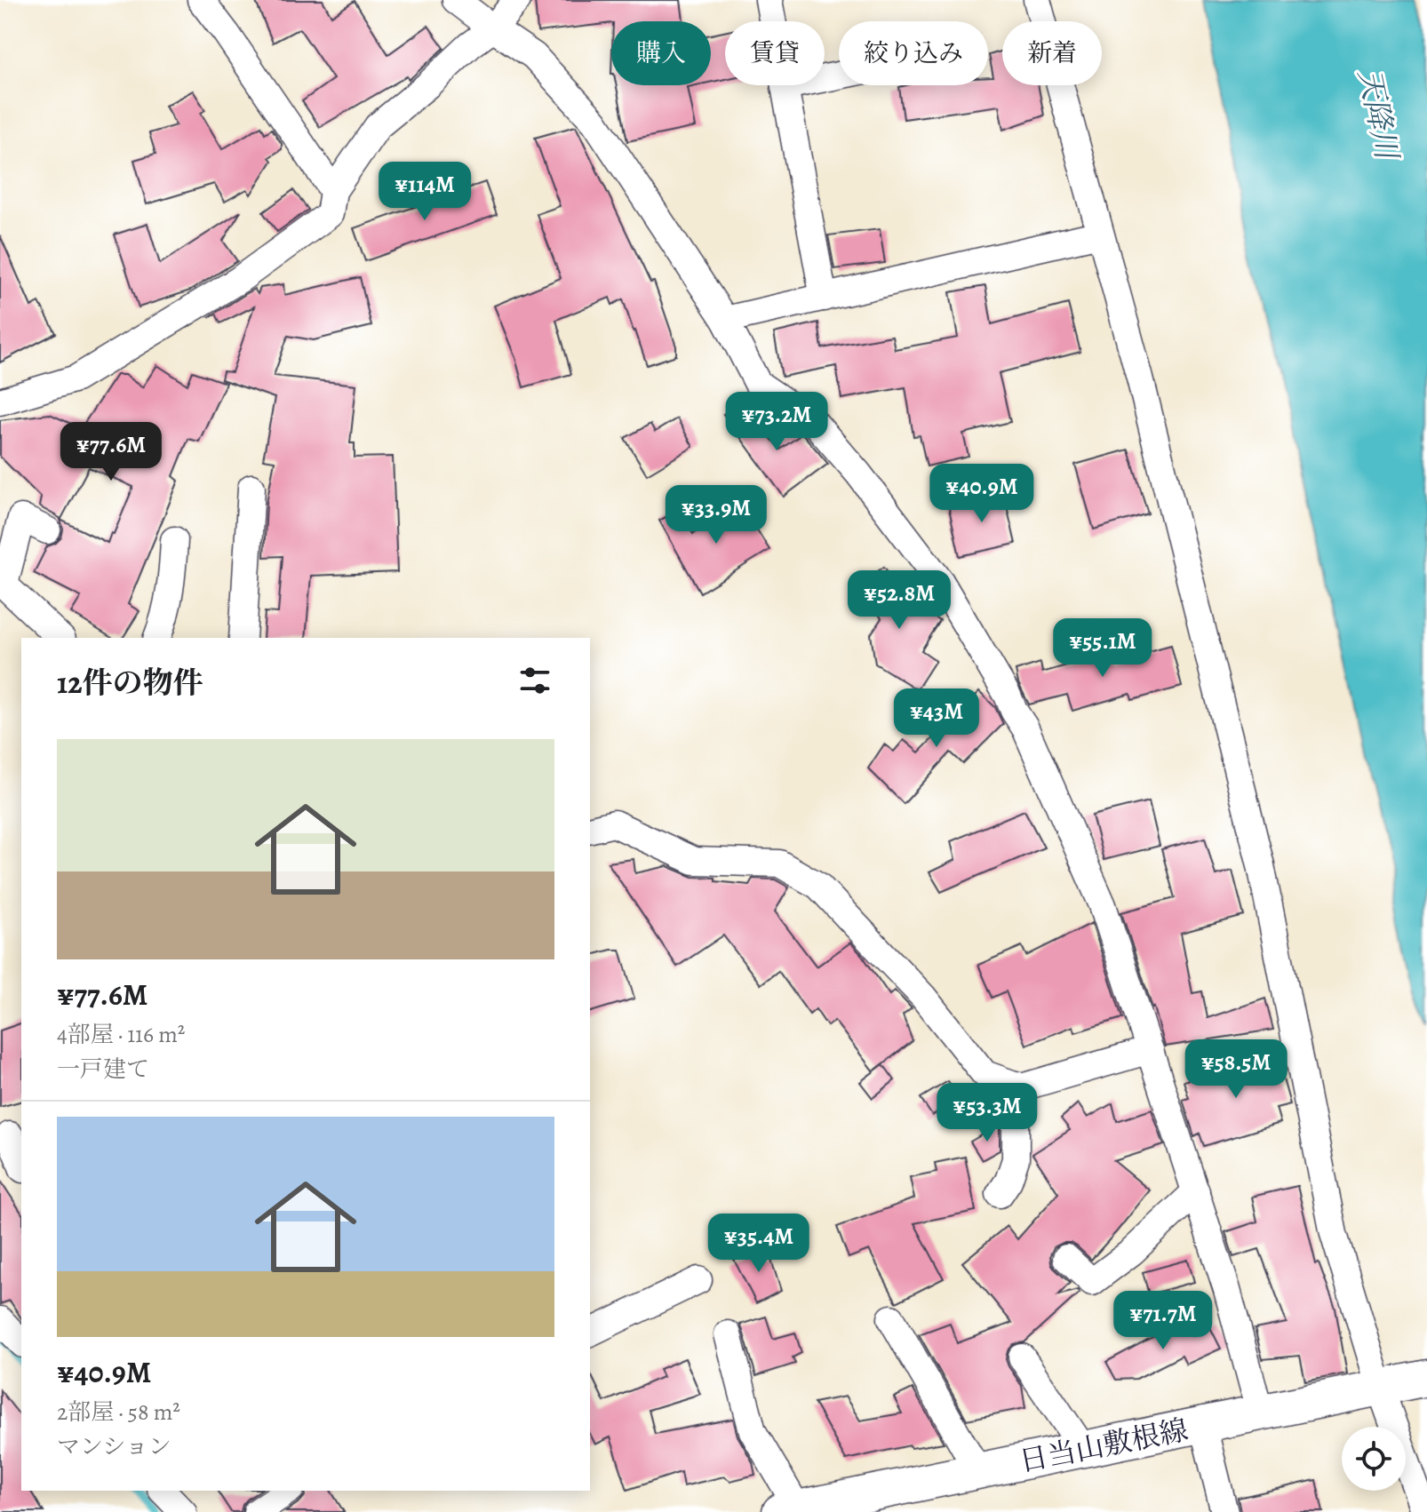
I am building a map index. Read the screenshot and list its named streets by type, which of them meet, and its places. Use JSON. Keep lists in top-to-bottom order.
{
  "streets": {
    "main road": ["日当山敷根線"]
  },
  "water": ["天降川"],
  "page": {
    "chip": [
      "購入",
      "賃貸",
      "絞り込み",
      "新着"
    ],
    "price": [
      "¥114M",
      "¥73.2M",
      "¥77.6M",
      "¥40.9M",
      "¥33.9M",
      "¥52.8M",
      "¥55.1M",
      "¥43M",
      "¥58.5M",
      "¥53.3M",
      "¥35.4M",
      "¥71.7M"
    ],
    "heading": "12件の物件",
    "list": [
      {
        "name": "¥77.6M",
        "note": "4部屋 · 116 m² · 一戸建て"
      },
      {
        "name": "¥40.9M",
        "note": "2部屋 · 58 m² · マンション"
      }
    ]
  }
}
